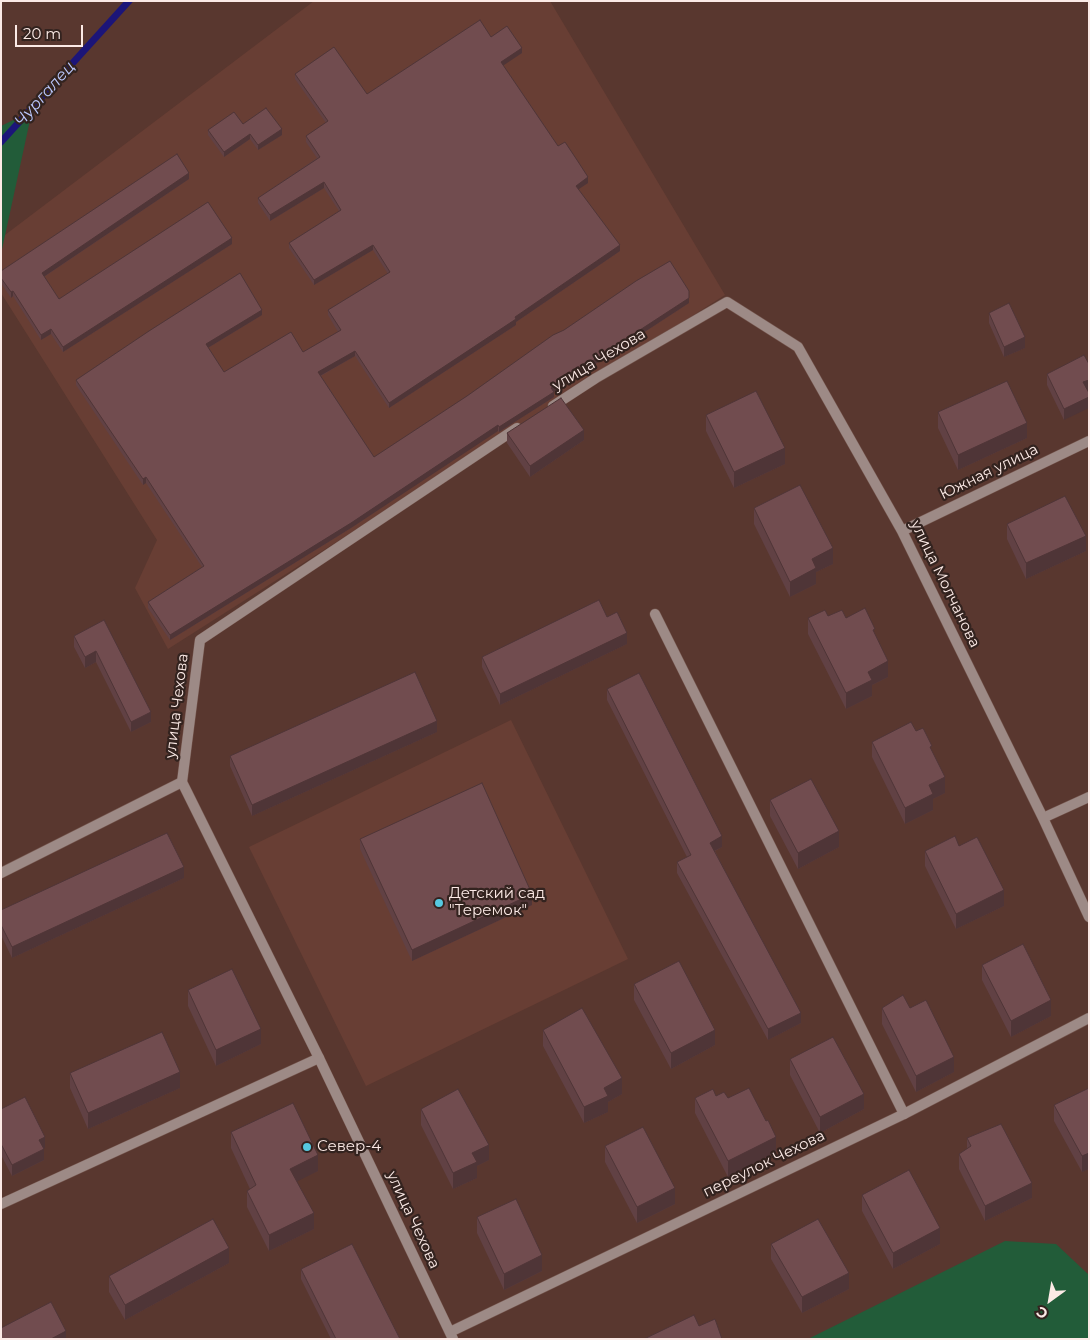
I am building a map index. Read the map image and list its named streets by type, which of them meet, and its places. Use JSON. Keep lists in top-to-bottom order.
{
  "streets": {
    "street": [
      "улица Чехова",
      "Южная улица",
      "улица Молчанова",
      "переулок Чехова"
    ]
  },
  "crossings": [
    ["улица Чехова", "улица Молчанова"],
    ["улица Чехова", "переулок Чехова"],
    ["Южная улица", "улица Молчанова"]
  ],
  "water": ["Чургалец"],
  "places": ["Детский сад \"Теремок\"", "Север-4"],
  "scale_bar": "20 m",
  "north": "bottom left"
}
